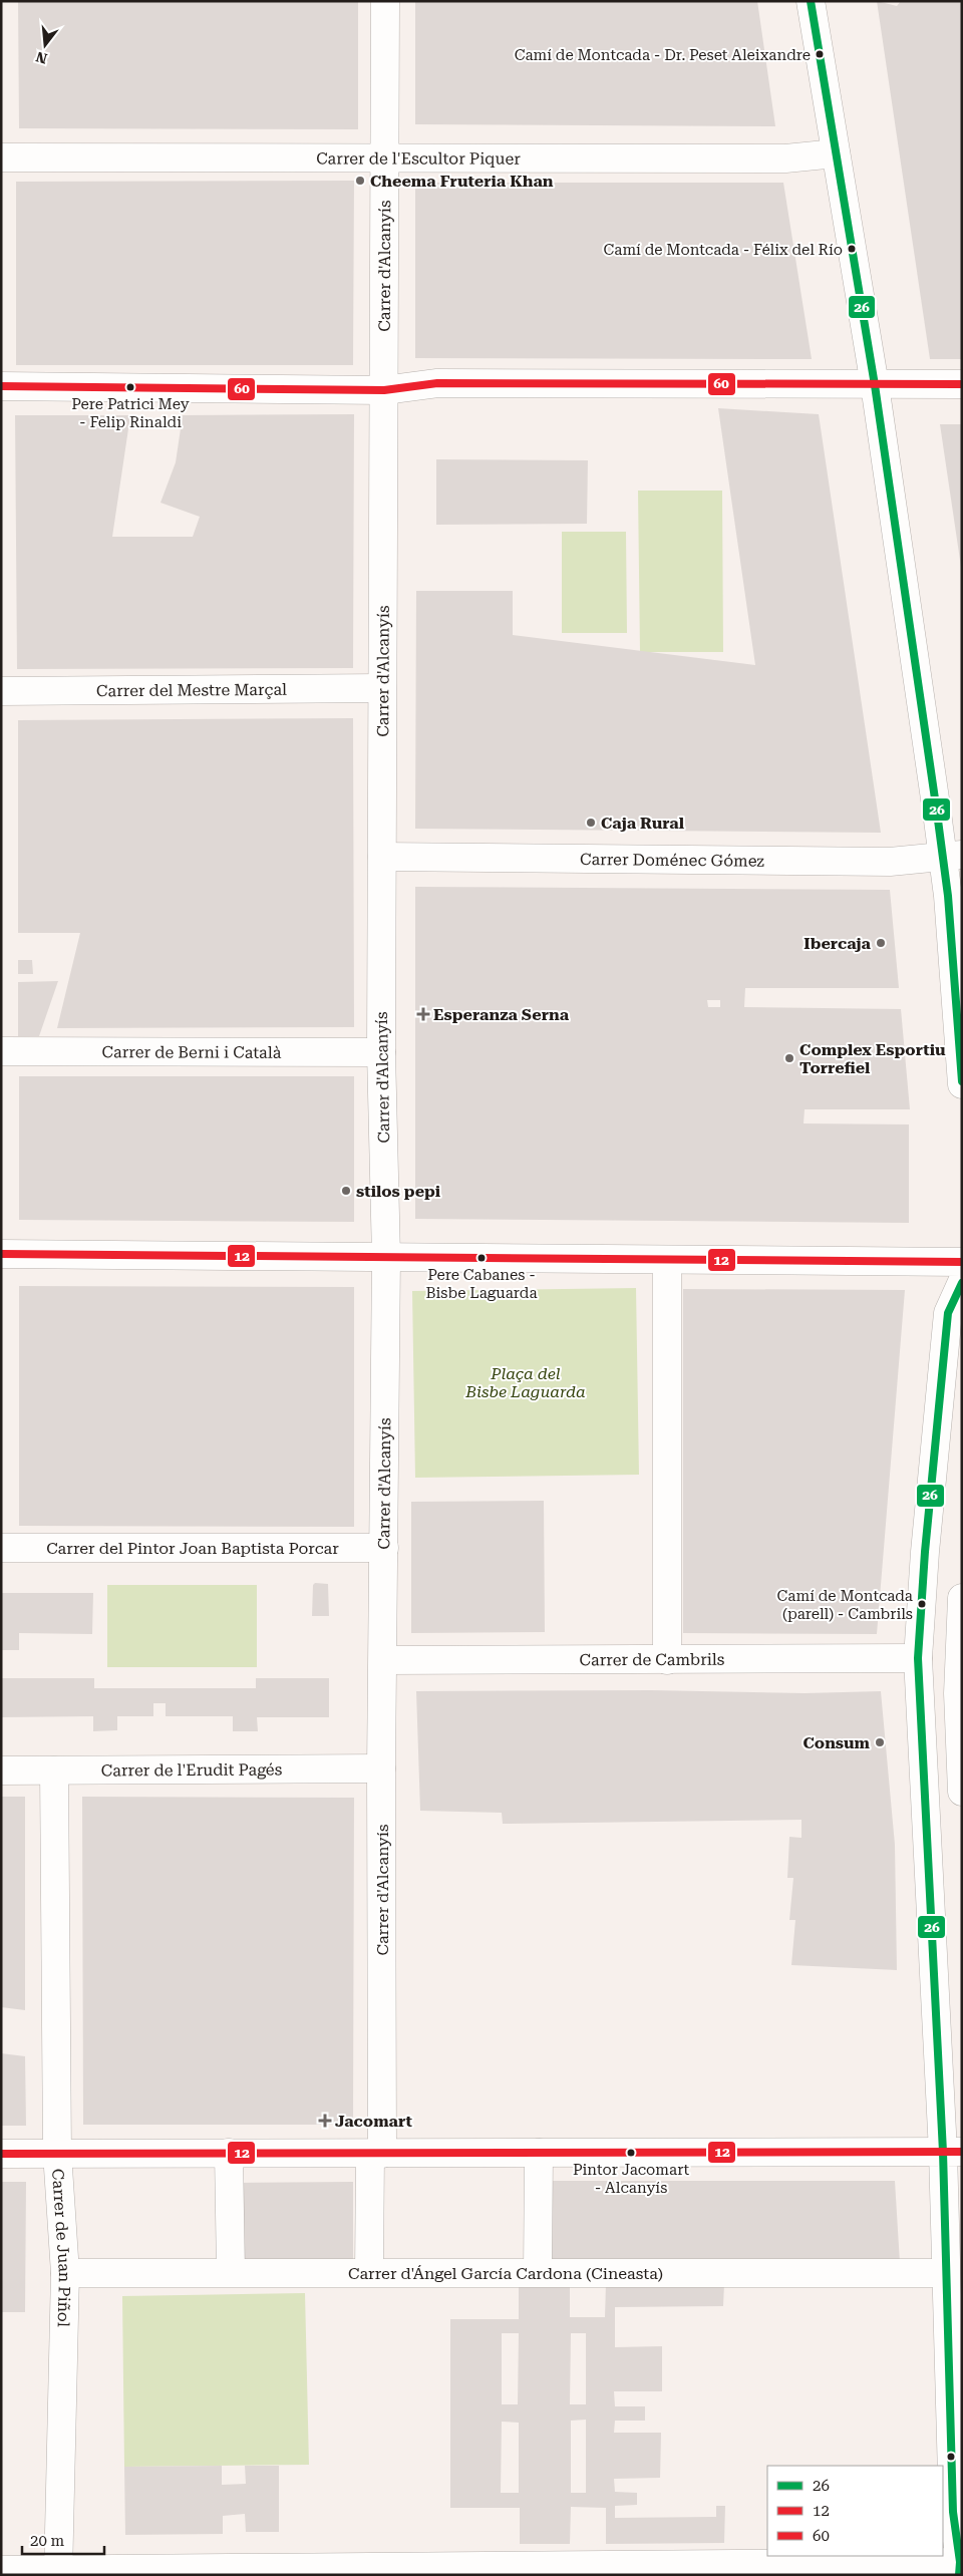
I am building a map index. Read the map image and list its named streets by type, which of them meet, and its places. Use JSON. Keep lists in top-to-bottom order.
{
  "streets": {
    "street": [
      "Carrer de l'Escultor Piquer",
      "Carrer d'Alcanyís",
      "Carrer del Mestre Marçal",
      "Carrer Doménec Gómez",
      "Carrer de Berni i Català",
      "Carrer del Pintor Joan Baptista Porcar",
      "Carrer de Cambrils",
      "Carrer de l'Erudit Pagés",
      "Carrer de Juan Piñol",
      "Carrer d'Ángel García Cardona (Cineasta)"
    ]
  },
  "crossings": [
    ["Carrer de l'Escultor Piquer", "Carrer d'Alcanyís"],
    ["Carrer d'Alcanyís", "Carrer del Mestre Marçal"],
    ["Carrer d'Alcanyís", "Carrer Doménec Gómez"],
    ["Carrer d'Alcanyís", "Carrer de Berni i Català"],
    ["Carrer d'Alcanyís", "Carrer del Pintor Joan Baptista Porcar"],
    ["Carrer d'Alcanyís", "Carrer de Cambrils"],
    ["Carrer d'Alcanyís", "Carrer de l'Erudit Pagés"],
    ["Carrer d'Alcanyís", "Carrer d'Ángel García Cardona (Cineasta)"],
    ["Carrer de l'Erudit Pagés", "Carrer de Juan Piñol"],
    ["Carrer de Juan Piñol", "Carrer d'Ángel García Cardona (Cineasta)"]
  ],
  "parks": ["Plaça del Bisbe Laguarda"],
  "places": {
    "other": [
      "Camí de Montcada - Dr. Peset Aleixandre",
      "Cheema Fruteria Khan",
      "Camí de Montcada - Félix del Río",
      "Pere Patrici Mey - Felip Rinaldi",
      "Caja Rural",
      "Ibercaja",
      "Complex Esportiu Torrefiel",
      "stilos pepi",
      "Pere Cabanes - Bisbe Laguarda",
      "Camí de Montcada (parell) - Cambrils",
      "Consum",
      "Pintor Jacomart - Alcanyís"
    ],
    "health": ["Esperanza Serna", "Jacomart"]
  },
  "lines": ["transit line 26", "transit line 60", "transit line 12"],
  "legend": ["26", "12", "60"],
  "scale_bar": "20 m",
  "north": "bottom"
}
